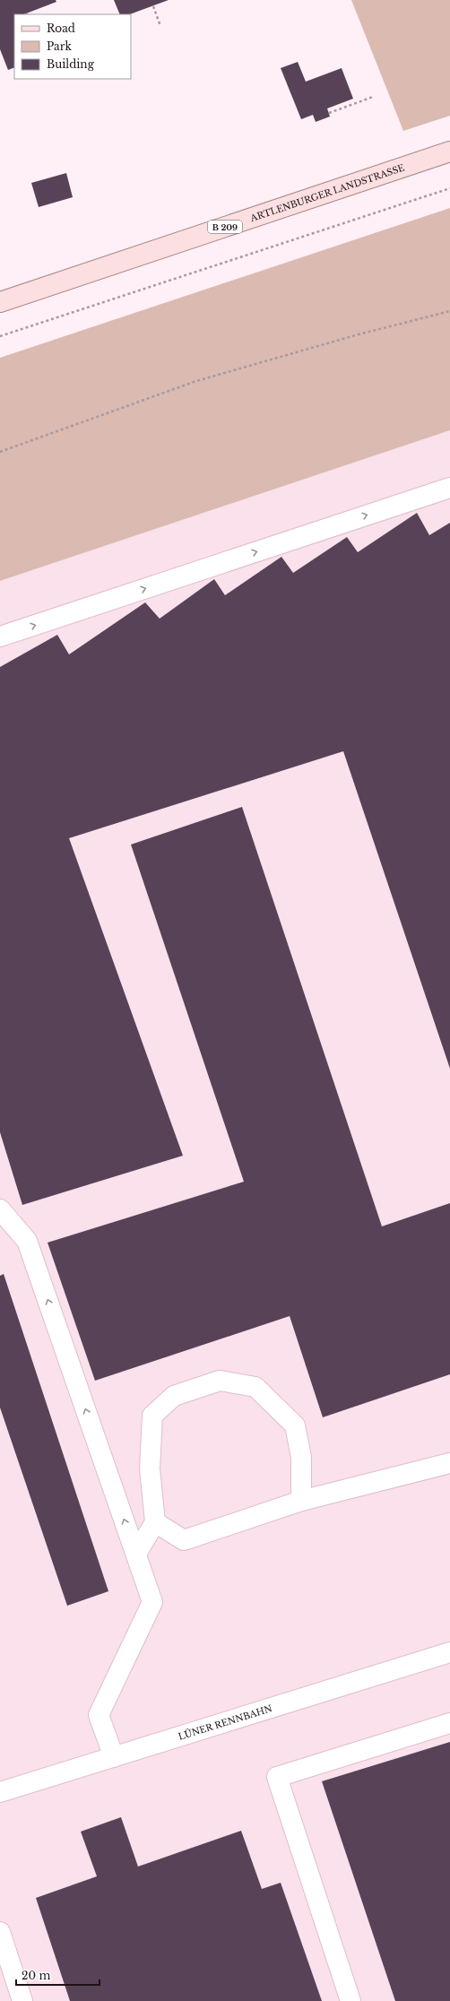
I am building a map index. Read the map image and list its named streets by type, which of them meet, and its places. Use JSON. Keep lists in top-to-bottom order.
{
  "streets": {
    "main road": ["ARTLENBURGER LANDSTRASSE", "B 209"],
    "street": ["LÜNER RENNBAHN"]
  },
  "legend": ["Road", "Park", "Building"],
  "scale_bar": "20 m"
}
